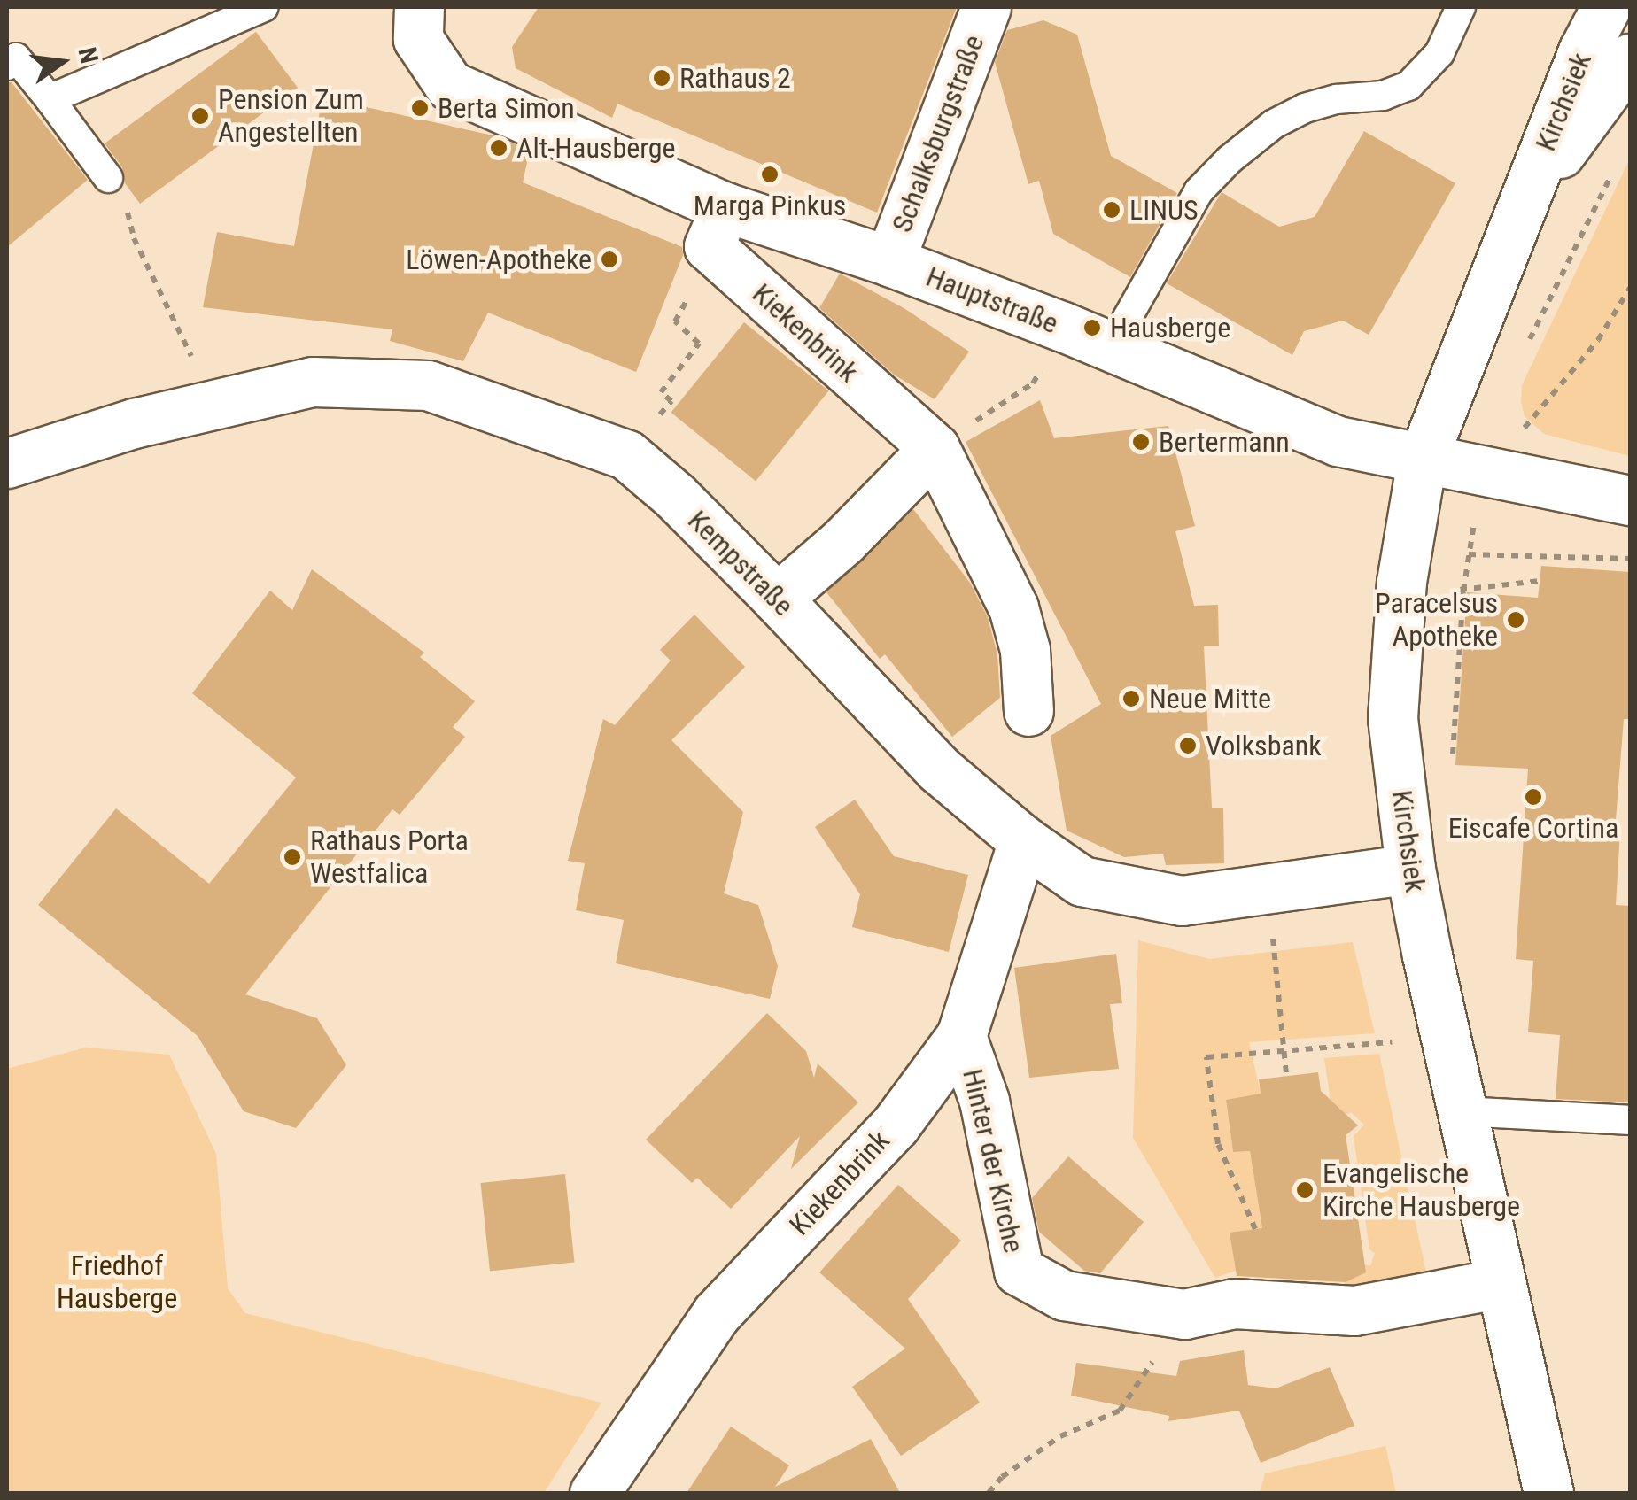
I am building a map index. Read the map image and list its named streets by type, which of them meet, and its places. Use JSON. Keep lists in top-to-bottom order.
{
  "streets": {
    "street": [
      "Kirchsiek",
      "Schalksburgstraße",
      "Hauptstraße",
      "Kiekenbrink",
      "Kempstraße",
      "Hinter der Kirche"
    ]
  },
  "crossings": [
    ["Kirchsiek", "Hauptstraße"],
    ["Kirchsiek", "Kempstraße"],
    ["Kirchsiek", "Hinter der Kirche"],
    ["Schalksburgstraße", "Hauptstraße"],
    ["Hauptstraße", "Kiekenbrink"],
    ["Kiekenbrink", "Kempstraße"],
    ["Kiekenbrink", "Hinter der Kirche"]
  ],
  "parks": ["Friedhof Hausberge"],
  "places": [
    "Rathaus 2",
    "Berta Simon",
    "Pension Zum Angestellten",
    "Alt-Hausberge",
    "Marga Pinkus",
    "LINUS",
    "Löwen-Apotheke",
    "Hausberge",
    "Bertermann",
    "Paracelsus Apotheke",
    "Neue Mitte",
    "Volksbank",
    "Eiscafe Cortina",
    "Rathaus Porta Westfalica",
    "Evangelische Kirche Hausberge"
  ],
  "north": "right"
}
